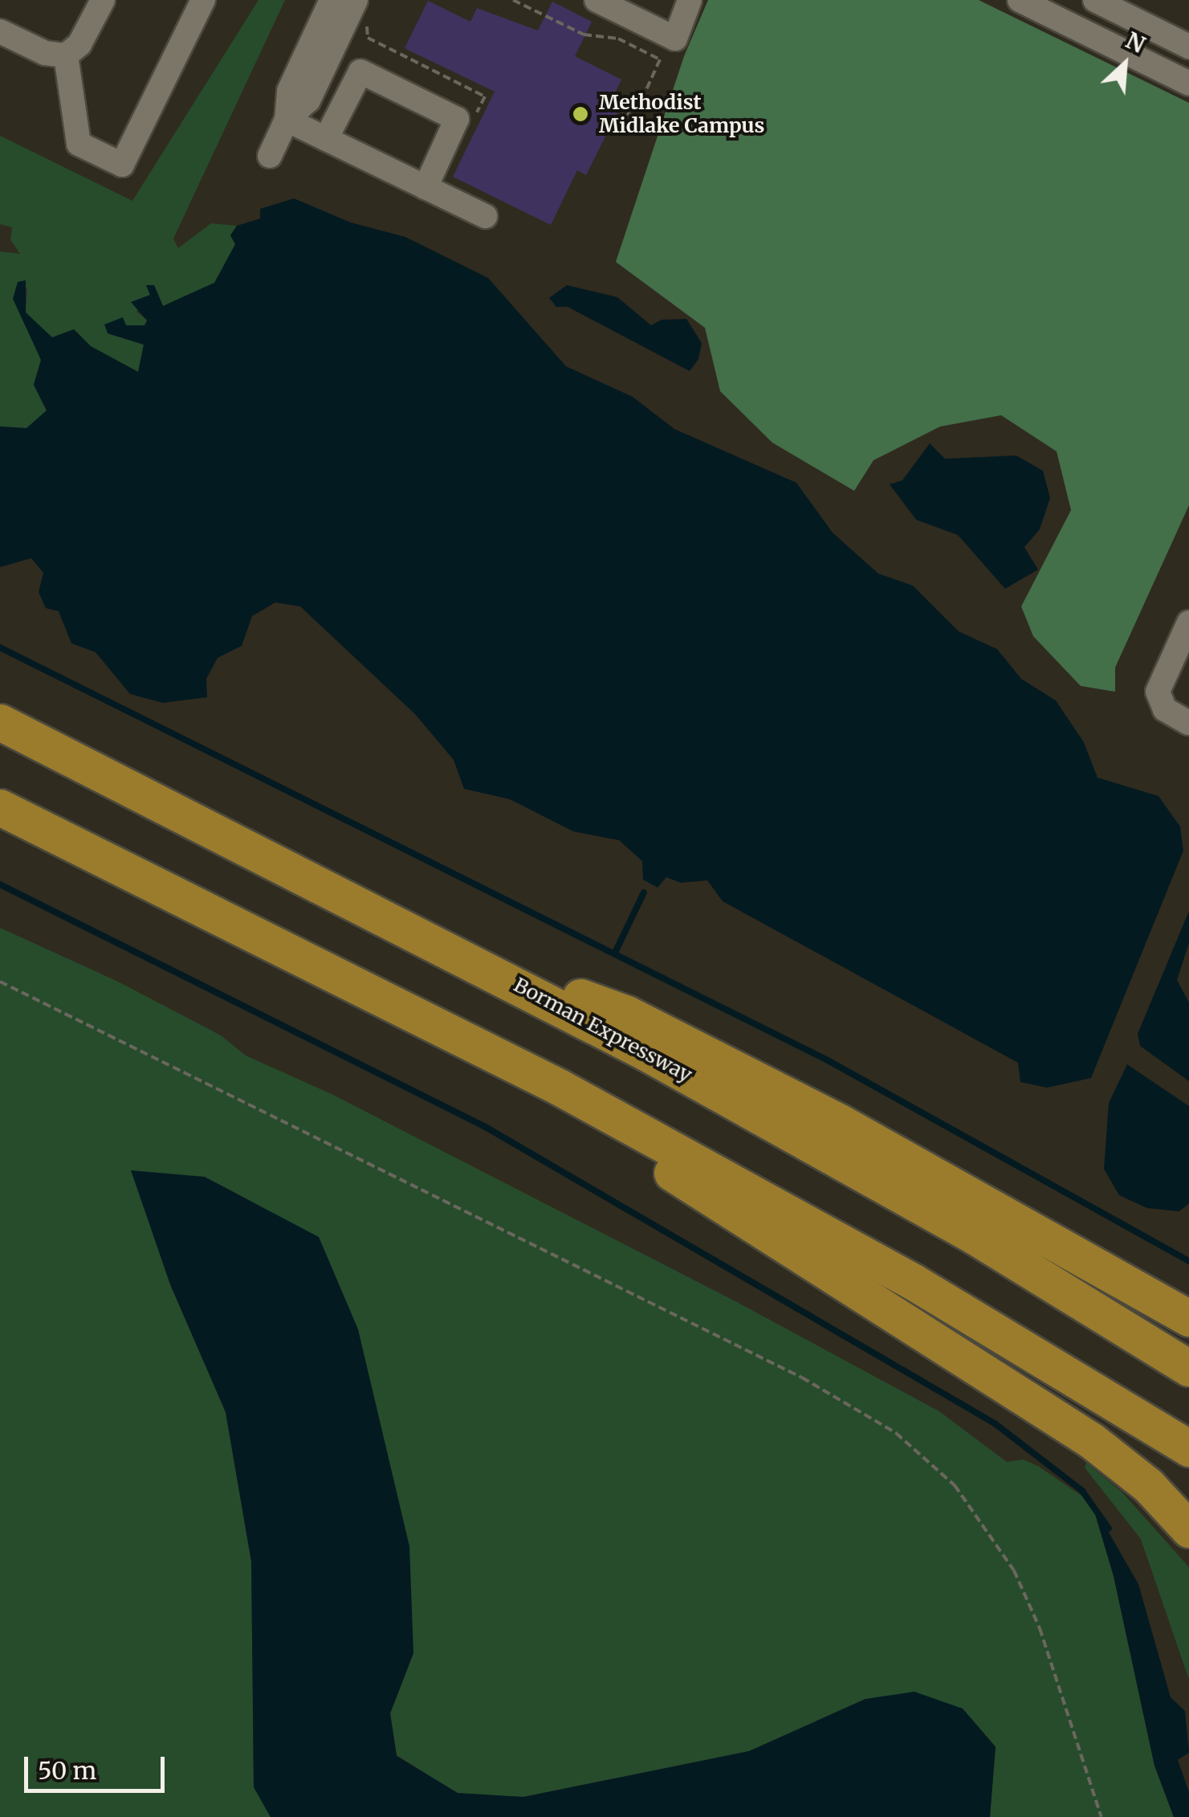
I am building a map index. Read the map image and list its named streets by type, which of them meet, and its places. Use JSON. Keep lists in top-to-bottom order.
{
  "streets": {
    "highway": ["Borman Expressway"]
  },
  "places": ["Methodist Midlake Campus"],
  "scale_bar": "50 m",
  "north": "top right"
}
